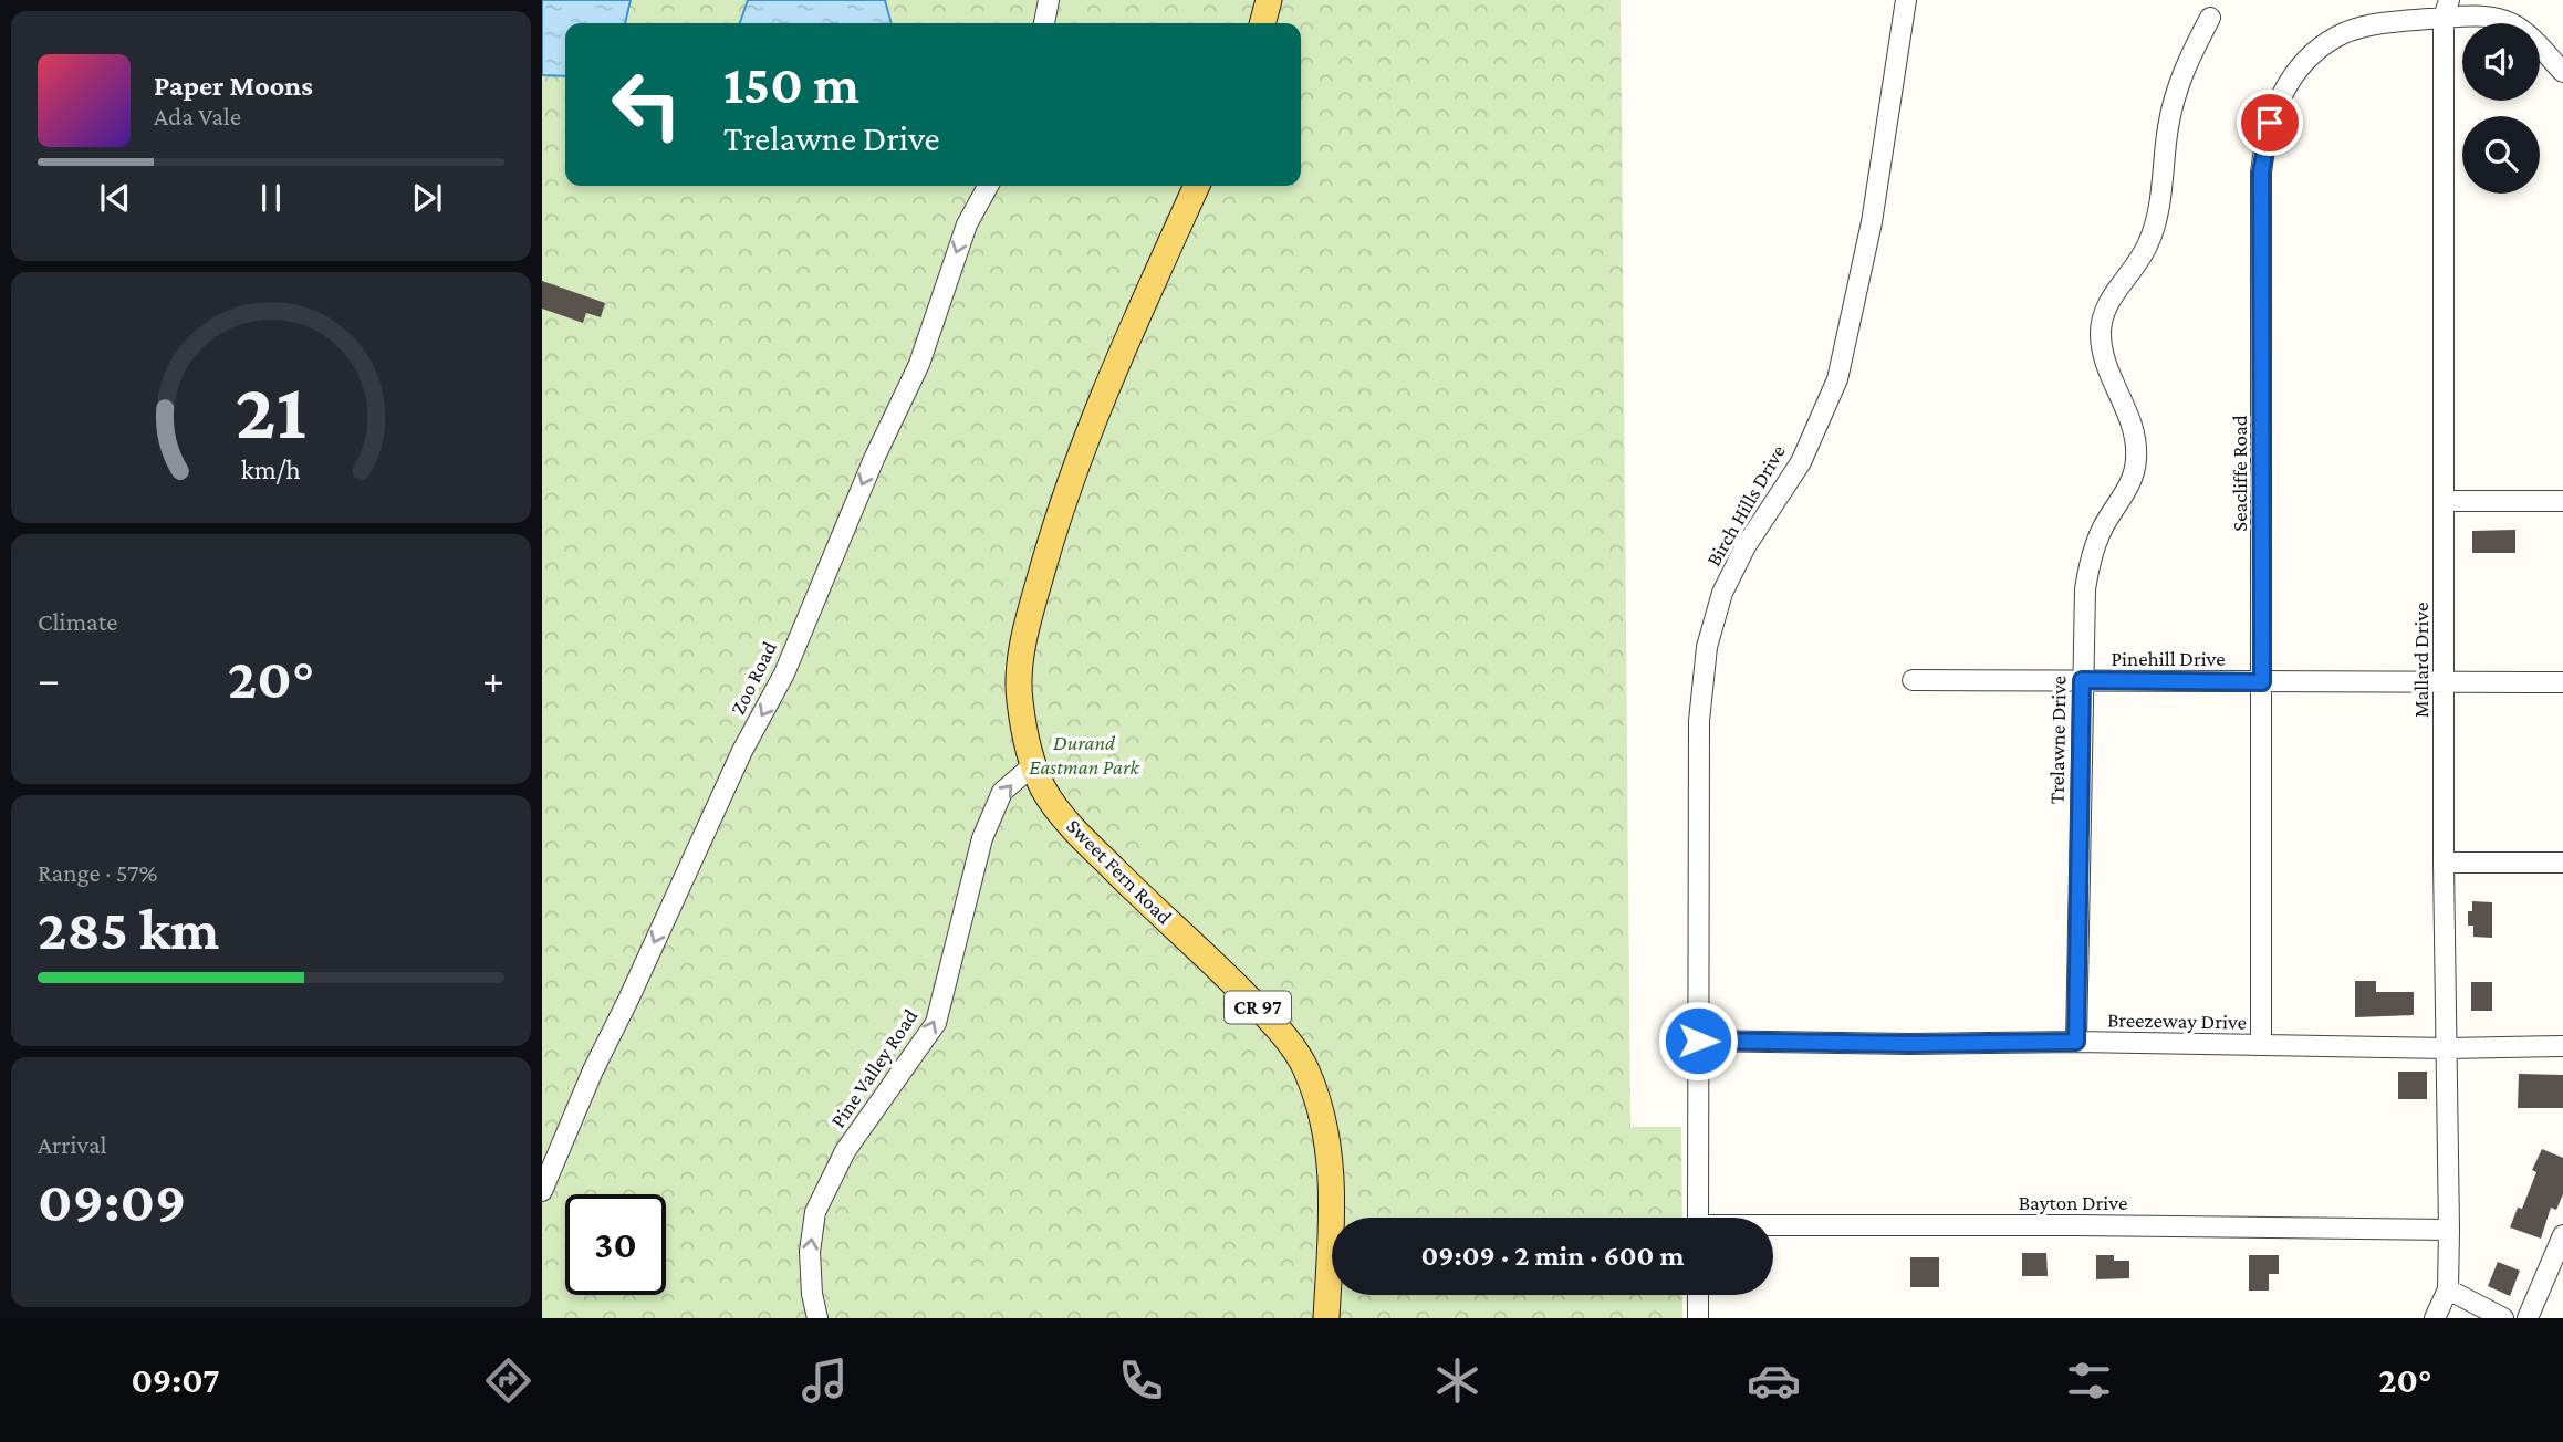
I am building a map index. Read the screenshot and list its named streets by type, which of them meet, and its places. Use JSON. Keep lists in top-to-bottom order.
{
  "streets": {
    "main road": ["Sweet Fern Road", "CR 97"],
    "street": [
      "Seacliffe Road",
      "Birch Hills Drive",
      "Pinehill Drive",
      "Mallard Drive",
      "Zoo Road",
      "Trelawne Drive",
      "Breezeway Drive",
      "Pine Valley Road",
      "Bayton Drive"
    ]
  },
  "crossings": [
    ["Seacliffe Road", "Pinehill Drive"],
    ["Seacliffe Road", "Mallard Drive"],
    ["Seacliffe Road", "Breezeway Drive"],
    ["Birch Hills Drive", "Breezeway Drive"],
    ["Pinehill Drive", "Mallard Drive"],
    ["Pinehill Drive", "Trelawne Drive"],
    ["Mallard Drive", "Breezeway Drive"],
    ["Mallard Drive", "Bayton Drive"],
    ["Trelawne Drive", "Breezeway Drive"],
    ["Sweet Fern Road", "Pine Valley Road"]
  ],
  "one_way": ["Zoo Road", "Pine Valley Road"],
  "parks": ["Durand Eastman Park"],
  "page": {
    "turn": ["150 m", "Trelawne Drive"],
    "song": ["Paper Moons", "Ada Vale"],
    "tile": [
      "Climate",
      ["Range · 57%", "285 km"],
      ["Arrival", "09:09"]
    ],
    "heat": ["−", "20°", "+"],
    "limit": "30",
    "trip": "09:09 · 2 min · 600 m",
    "tabs": ["09:07", "20°"],
    "gauge": ["21", "km/h"]
  }
}
